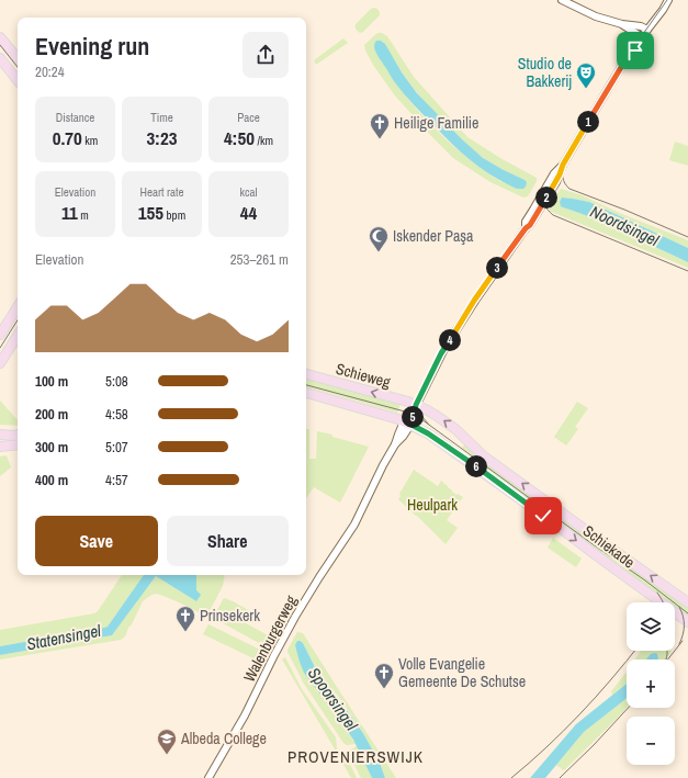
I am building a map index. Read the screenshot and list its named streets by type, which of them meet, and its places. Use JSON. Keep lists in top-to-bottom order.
{
  "streets": {
    "main road": ["Schieweg", "Schiekade"],
    "street": ["Walenburgerweg"]
  },
  "crossings": [
    ["Schieweg", "Schiekade"],
    ["Schieweg", "Walenburgerweg"],
    ["Schiekade", "Walenburgerweg"]
  ],
  "districts": ["PROVENIERSWIJK"],
  "water": ["Noordsingel", "Statensingel", "Spoorsingel"],
  "parks": ["Heulpark"],
  "places": {
    "theatre": ["Studio de Bakkerij"],
    "church": ["Heilige Familie", "Prinsekerk", "Volle Evangelie Gemeente De Schutse"],
    "mosque": ["Iskender Paşa"],
    "school or university": ["Albeda College"]
  },
  "page": {
    "heading": ["Evening run", "20:24"],
    "stats": [
      ["Distance", "0.70 km"],
      ["Time", "3:23"],
      ["Pace", "4:50 /km"],
      ["Elevation", "11 m"],
      ["Heart rate", "155 bpm"],
      ["kcal", "44"]
    ],
    "pins": [
      "1",
      "2",
      "3",
      "4",
      "5",
      "6"
    ],
    "chart": ["Elevation", "253–261 m"],
    "list": [
      {
        "name": "100 m",
        "note": "5:08"
      },
      {
        "name": "200 m",
        "note": "4:58"
      },
      {
        "name": "300 m",
        "note": "5:07"
      },
      {
        "name": "400 m",
        "note": "4:57"
      }
    ],
    "buttons": ["Save", "Share"],
    "map_buttons": ["+", "−"]
  }
}
